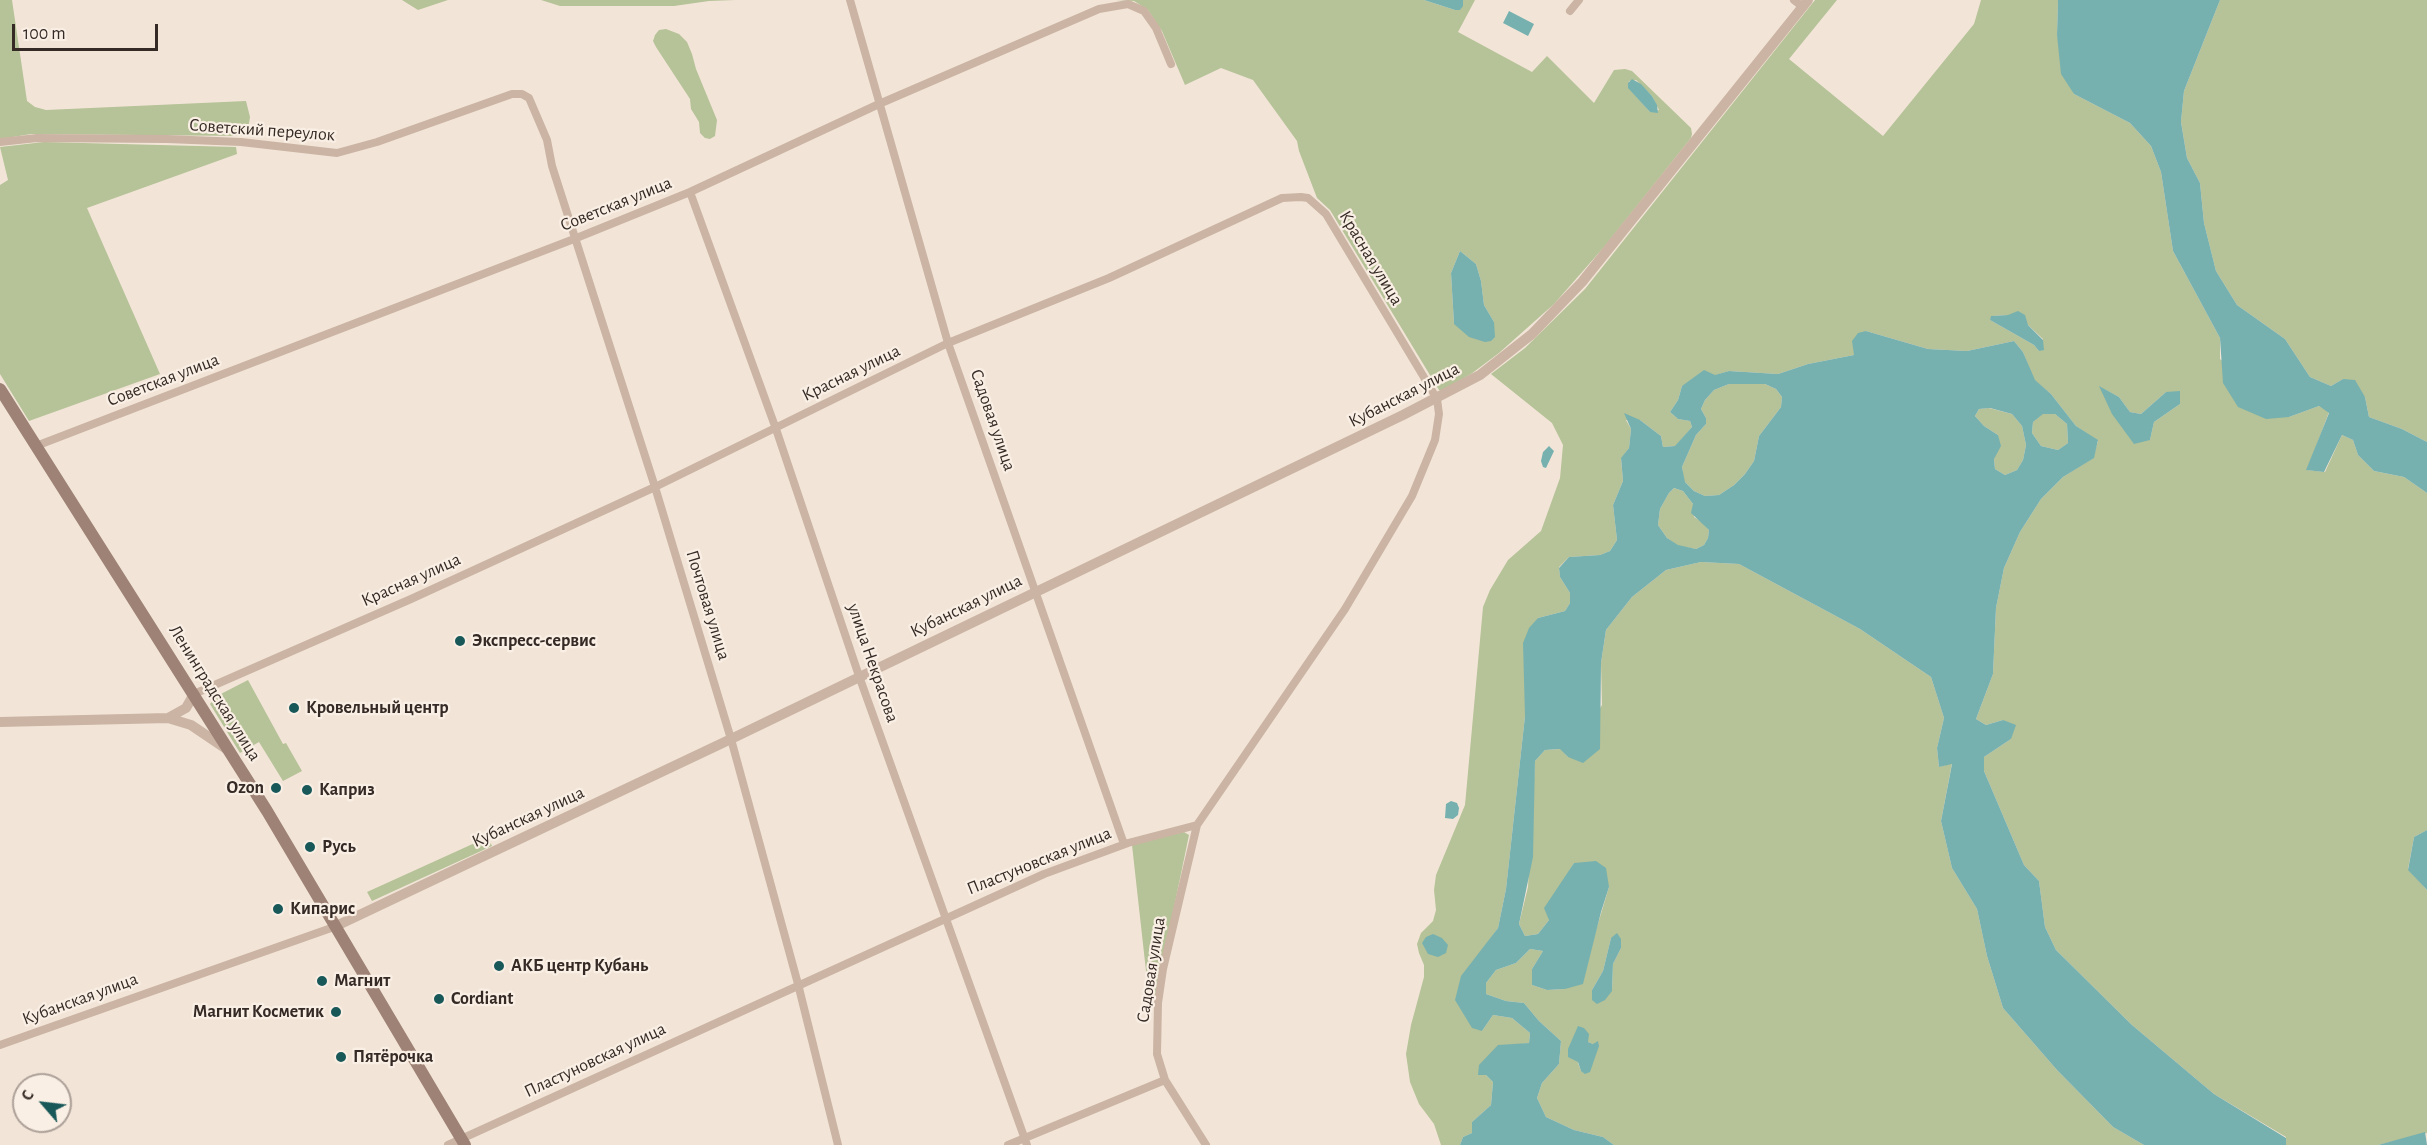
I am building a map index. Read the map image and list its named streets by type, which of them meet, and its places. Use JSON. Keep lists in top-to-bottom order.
{
  "streets": {
    "main road": ["Ленинградская улица"],
    "street": [
      "Советский переулок",
      "Советская улица",
      "Красная улица",
      "Кубанская улица",
      "Садовая улица",
      "Почтовая улица",
      "улица Некрасова",
      "Пластуновская улица"
    ]
  },
  "crossings": [
    ["Советский переулок", "Почтовая улица"],
    ["Советская улица", "Садовая улица"],
    ["Советская улица", "Почтовая улица"],
    ["Советская улица", "улица Некрасова"],
    ["Советская улица", "Ленинградская улица"],
    ["Красная улица", "Кубанская улица"],
    ["Красная улица", "Садовая улица"],
    ["Красная улица", "Почтовая улица"],
    ["Красная улица", "улица Некрасова"],
    ["Красная улица", "Ленинградская улица"],
    ["Кубанская улица", "Садовая улица"],
    ["Кубанская улица", "Почтовая улица"],
    ["Кубанская улица", "улица Некрасова"],
    ["Кубанская улица", "Ленинградская улица"],
    ["Садовая улица", "Пластуновская улица"],
    ["Почтовая улица", "Пластуновская улица"],
    ["улица Некрасова", "Пластуновская улица"],
    ["Ленинградская улица", "Пластуновская улица"]
  ],
  "places": [
    "Экспресс-сервис",
    "Кровельный центр",
    "Ozon",
    "Каприз",
    "Русь",
    "Кипарис",
    "АКБ центр Кубань",
    "Магнит",
    "Cordiant",
    "Магнит Косметик",
    "Пятёрочка"
  ],
  "scale_bar": "100 m",
  "north": "top left"
}
